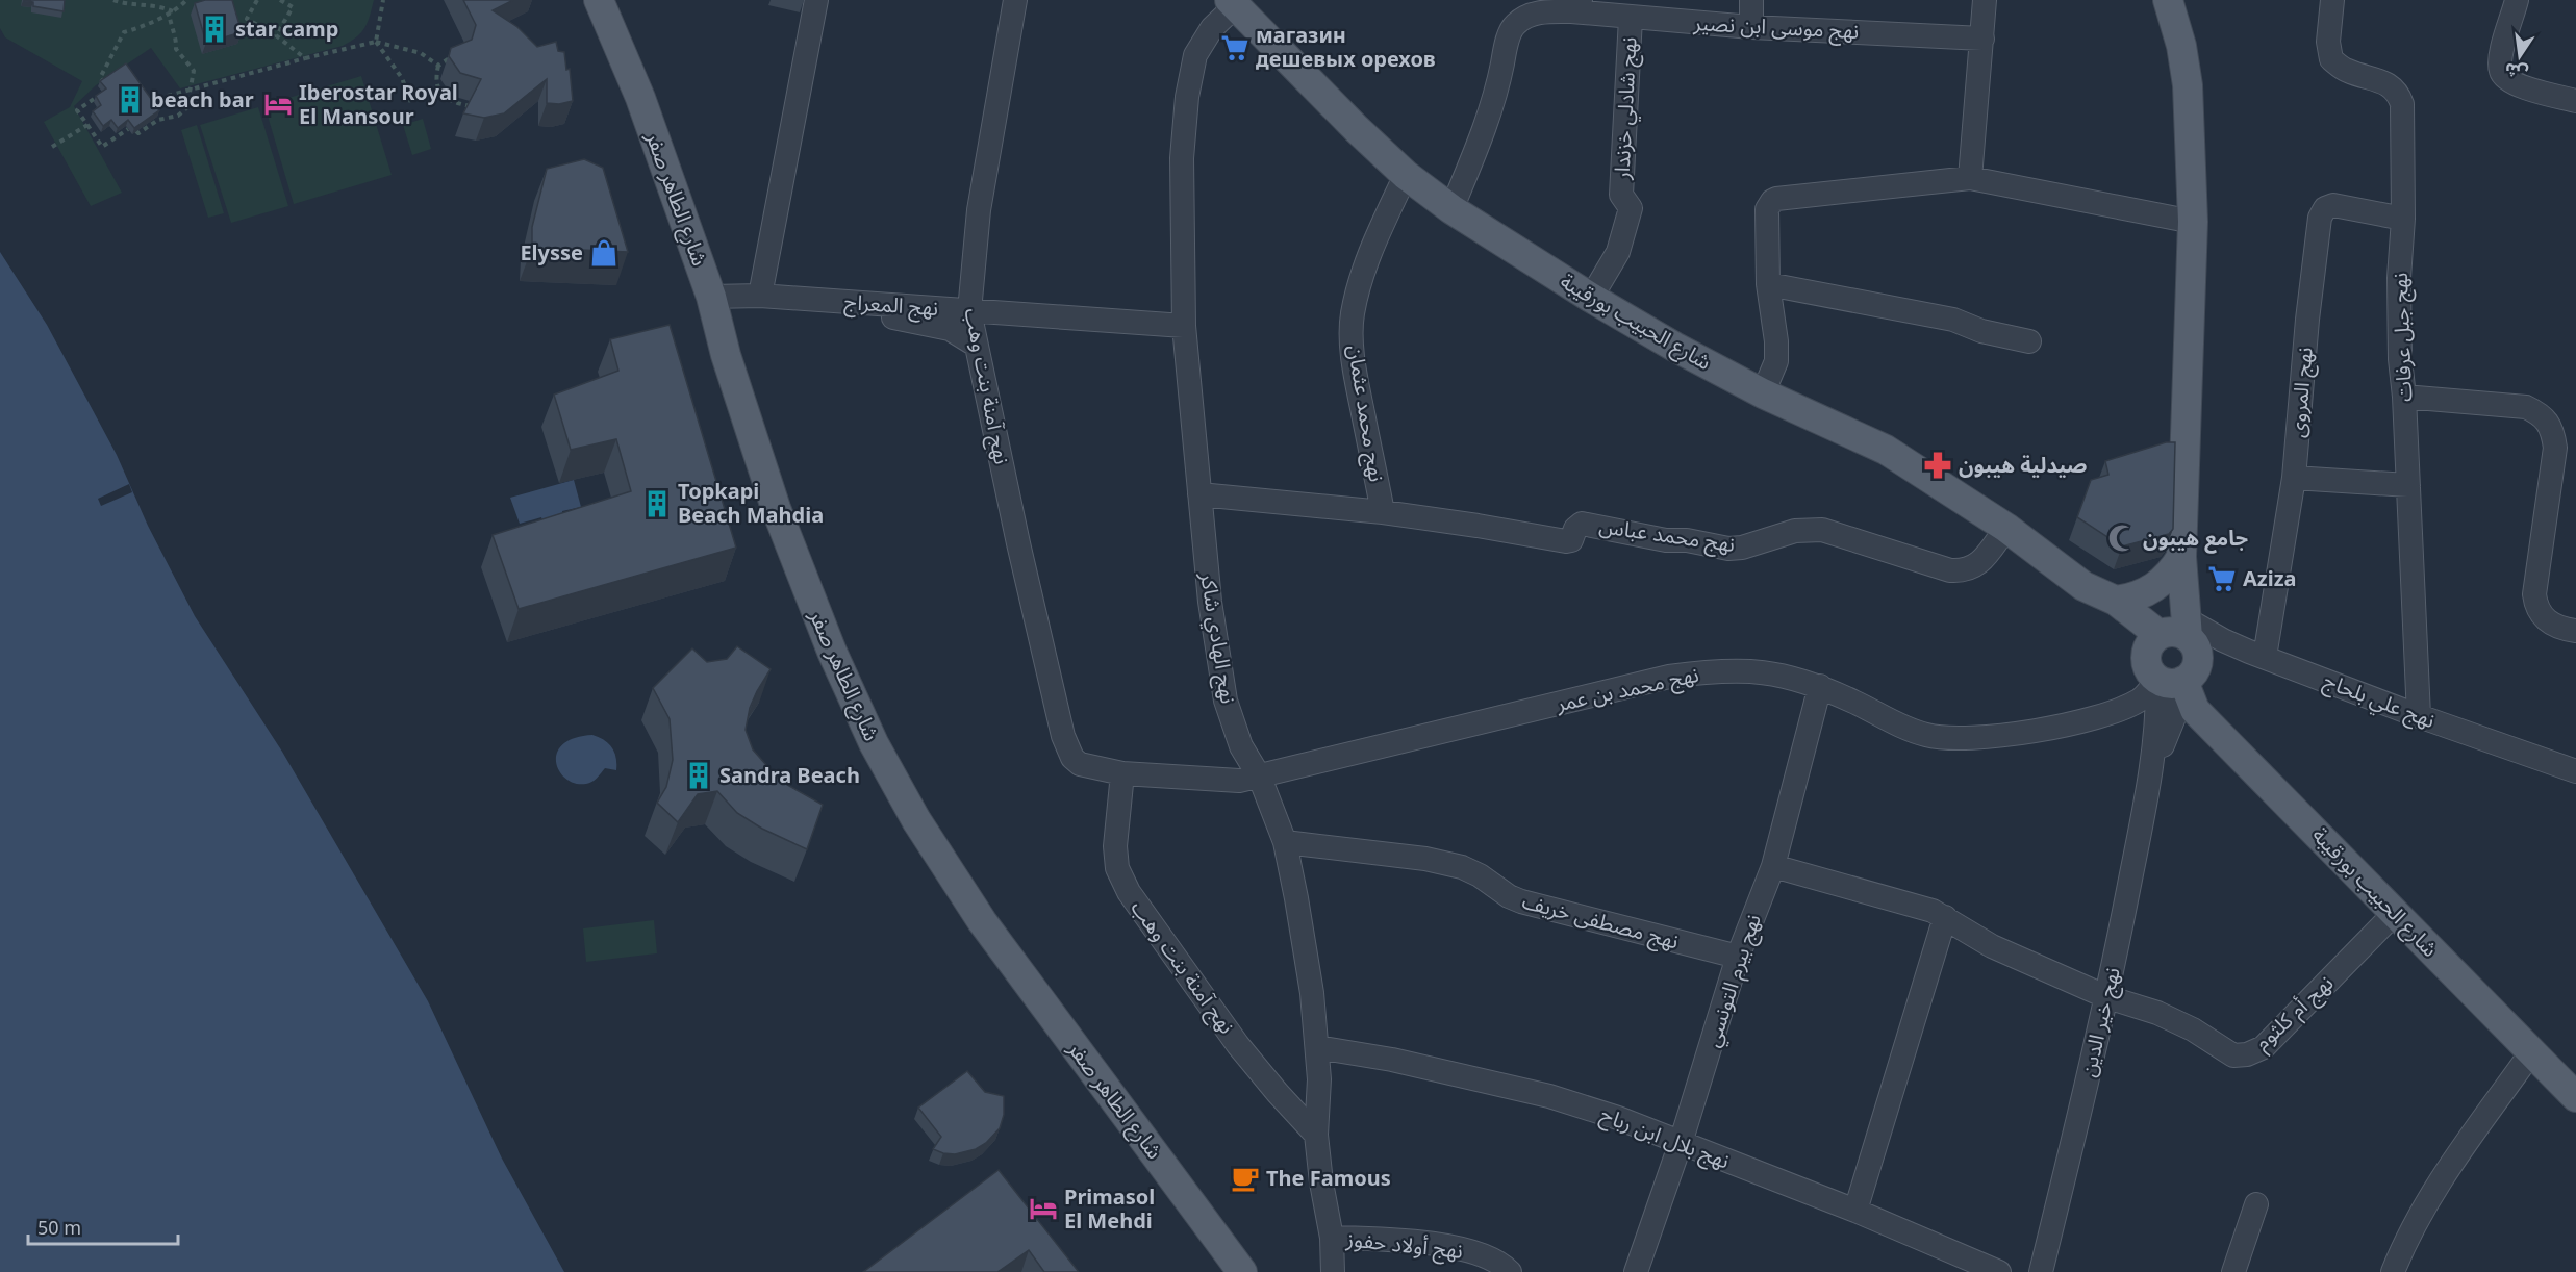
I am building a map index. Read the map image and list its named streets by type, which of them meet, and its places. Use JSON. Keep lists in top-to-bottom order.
{
  "streets": {
    "main road": ["شارع الطاهر صفر", "شارع الحبيب بورقيبة"],
    "street": [
      "نهج موسى ابن نصير",
      "نهج شادلي خزندار",
      "نهج المعراج",
      "نهج جبل عرفات",
      "نهج آمنة بنت وهب",
      "نهج المروى",
      "نهج محمد عثمان",
      "نهج محمد عباس",
      "نهج الهادي شاكر",
      "نهج محمد بن عمر",
      "نهج علي بلحاج",
      "نهج مصطفى خريف",
      "نهج بيرم التونسي",
      "نهج أم كلثوم",
      "نهج خير الدين",
      "نهج بلال ابن رباح",
      "نهج أولاد حفوز"
    ]
  },
  "crossings": [
    ["نهج موسى ابن نصير", "نهج شادلي خزندار"],
    ["نهج موسى ابن نصير", "شارع الحبيب بورقيبة"],
    ["نهج شادلي خزندار", "شارع الحبيب بورقيبة"],
    ["شارع الطاهر صفر", "نهج المعراج"],
    ["نهج المعراج", "نهج آمنة بنت وهب"],
    ["نهج المعراج", "نهج الهادي شاكر"],
    ["شارع الحبيب بورقيبة", "نهج محمد عثمان"],
    ["شارع الحبيب بورقيبة", "نهج محمد عباس"],
    ["شارع الحبيب بورقيبة", "نهج الهادي شاكر"],
    ["شارع الحبيب بورقيبة", "نهج محمد بن عمر"],
    ["شارع الحبيب بورقيبة", "نهج علي بلحاج"],
    ["شارع الحبيب بورقيبة", "نهج أم كلثوم"],
    ["شارع الحبيب بورقيبة", "نهج خير الدين"],
    ["نهج جبل عرفات", "نهج المروى"],
    ["نهج جبل عرفات", "نهج علي بلحاج"],
    ["نهج آمنة بنت وهب", "نهج الهادي شاكر"],
    ["نهج آمنة بنت وهب", "نهج محمد بن عمر"],
    ["نهج المروى", "نهج علي بلحاج"],
    ["نهج محمد عثمان", "نهج محمد عباس"],
    ["نهج محمد عباس", "نهج الهادي شاكر"],
    ["نهج الهادي شاكر", "نهج محمد بن عمر"],
    ["نهج الهادي شاكر", "نهج مصطفى خريف"],
    ["نهج الهادي شاكر", "نهج بلال ابن رباح"],
    ["نهج الهادي شاكر", "نهج أولاد حفوز"],
    ["نهج محمد بن عمر", "نهج علي بلحاج"],
    ["نهج محمد بن عمر", "نهج بيرم التونسي"],
    ["نهج مصطفى خريف", "نهج بيرم التونسي"],
    ["نهج بيرم التونسي", "نهج أم كلثوم"],
    ["نهج بيرم التونسي", "نهج بلال ابن رباح"],
    ["نهج أم كلثوم", "نهج خير الدين"]
  ],
  "places": {
    "building": [
      "star camp",
      "beach bar",
      "Topkapi Beach Mahdia",
      "Sandra Beach"
    ],
    "supermarket": ["магазин дешевых орехов", "Aziza"],
    "hotel": ["Iberostar Royal El Mansour", "Primasol El Mehdi"],
    "shop": ["Elysse"],
    "pharmacy": ["صيدلية هيبون"],
    "mosque": ["جامع هيبون"],
    "cafe": ["The Famous"]
  },
  "scale_bar": "50 m",
  "north": "bottom"
}
